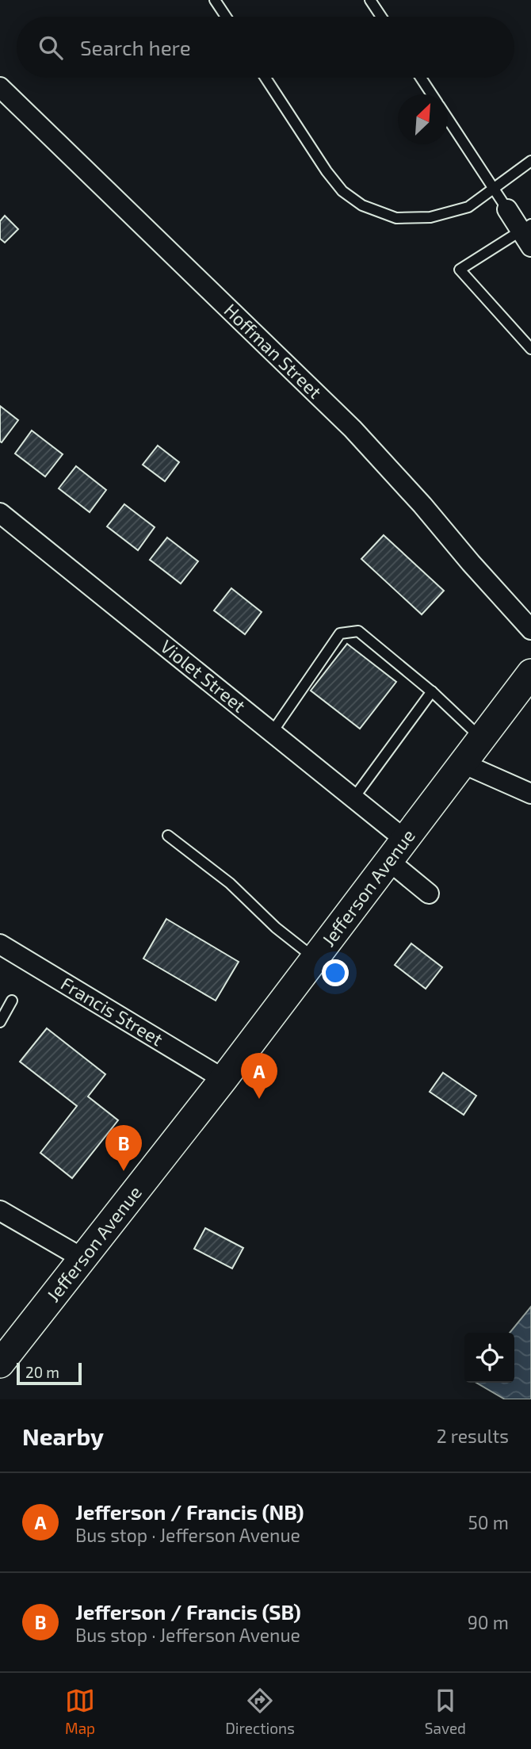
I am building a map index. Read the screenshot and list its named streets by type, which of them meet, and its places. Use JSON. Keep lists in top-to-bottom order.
{
  "streets": {
    "main road": ["Jefferson Avenue"],
    "street": ["Hoffman Street", "Violet Street", "Francis Street"]
  },
  "crossings": [
    ["Violet Street", "Jefferson Avenue"],
    ["Jefferson Avenue", "Francis Street"]
  ],
  "scale_bar": "20 m",
  "north": "top right",
  "page": {
    "search": "Search here",
    "pins": ["A", "B"],
    "scale": "20 m",
    "heading": ["Nearby", "2 results"],
    "list": [
      {
        "mark": "A",
        "name": "Jefferson / Francis (NB)",
        "note": "Bus stop · Jefferson Avenue",
        "value": "50 m"
      },
      {
        "mark": "B",
        "name": "Jefferson / Francis (SB)",
        "note": "Bus stop · Jefferson Avenue",
        "value": "90 m"
      }
    ],
    "nav": ["Map", "Directions", "Saved"]
  }
}
